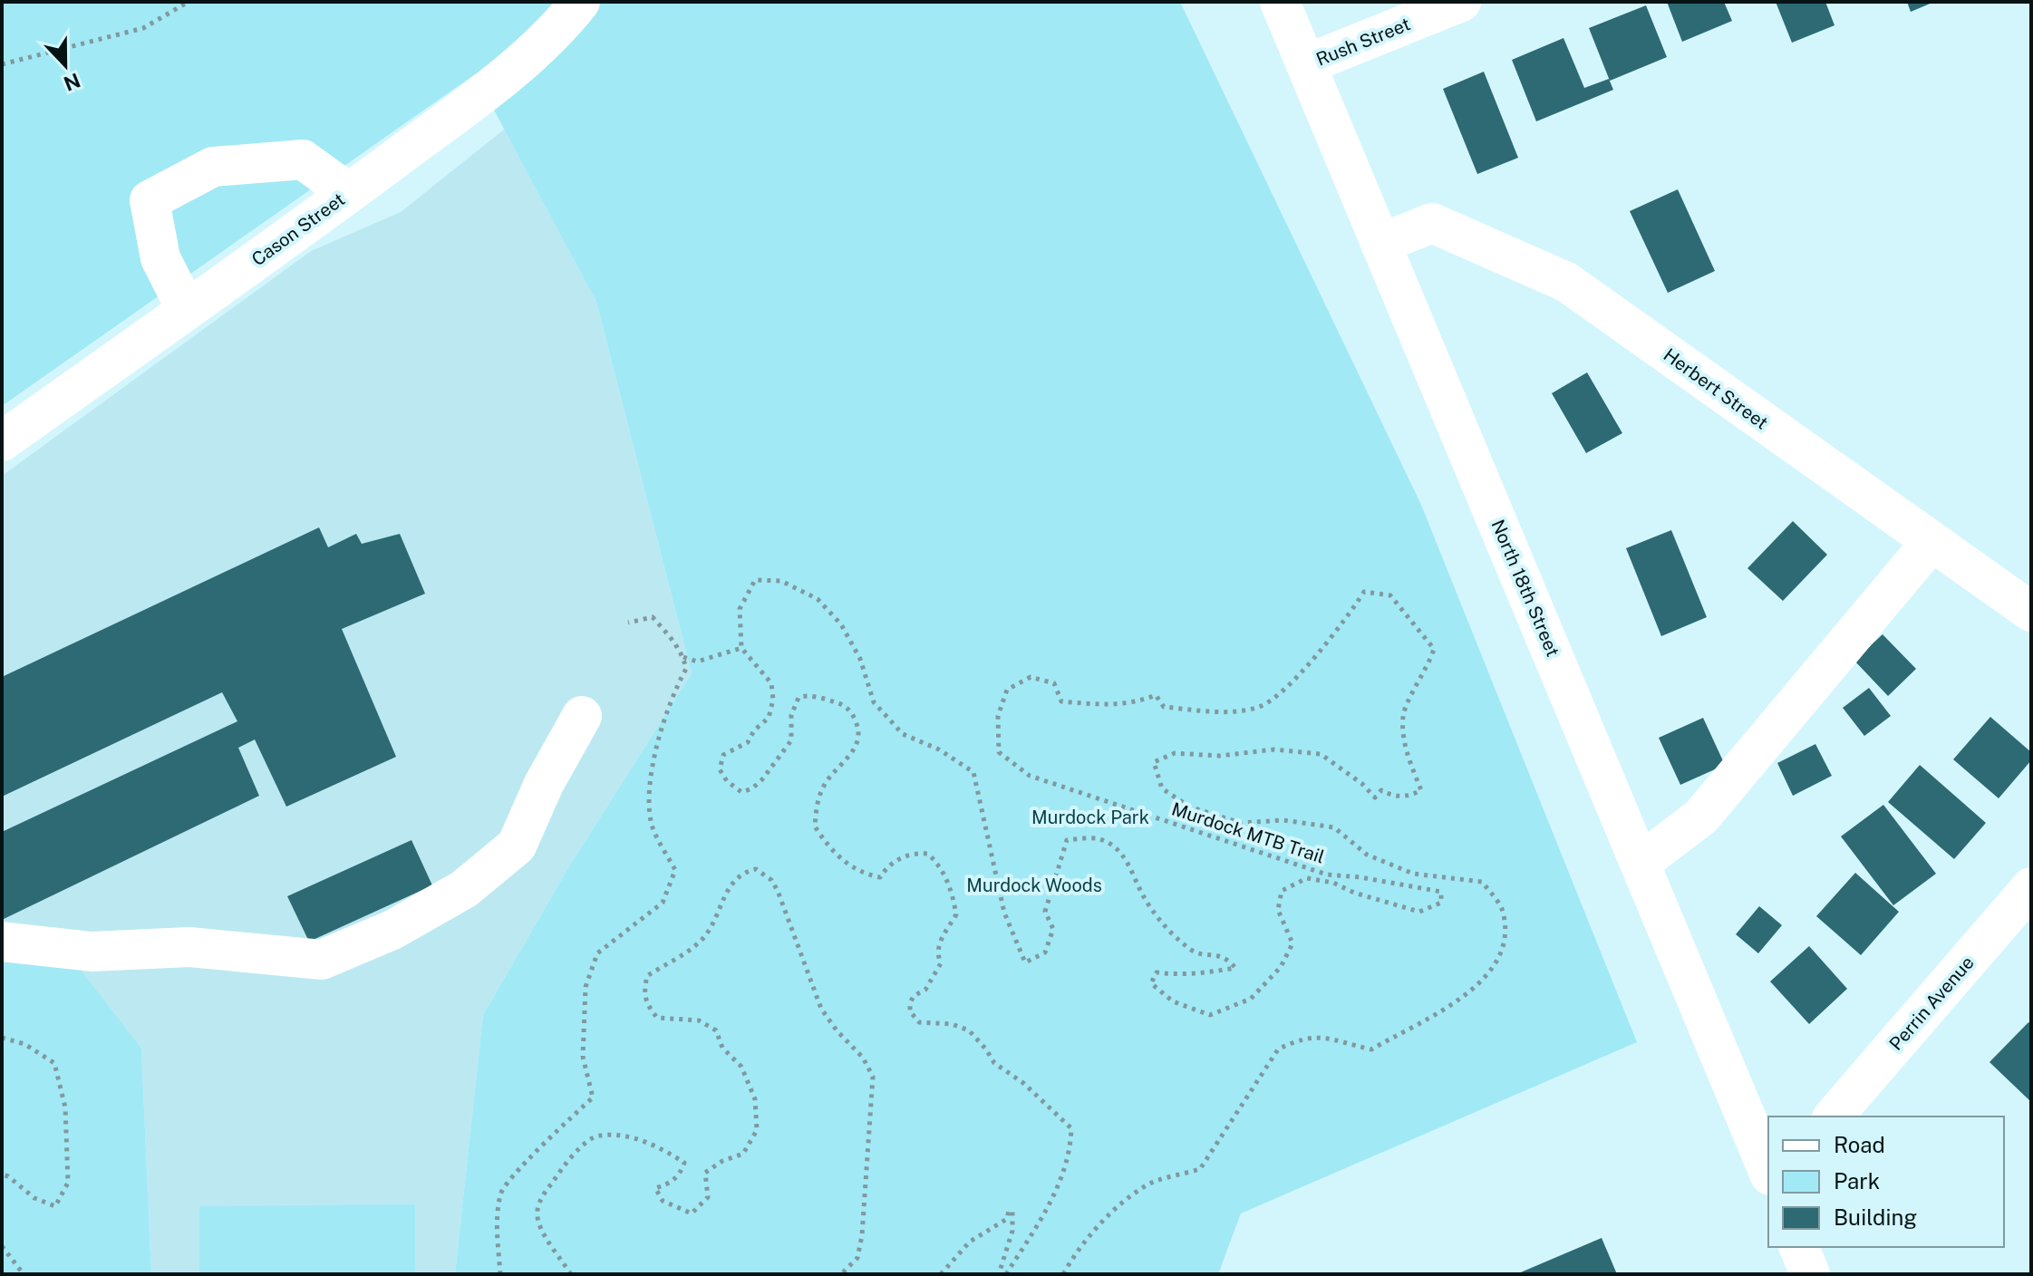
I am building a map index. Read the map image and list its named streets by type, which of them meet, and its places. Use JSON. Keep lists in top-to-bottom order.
{
  "streets": {
    "street": [
      "Rush Street",
      "Cason Street",
      "Herbert Street",
      "North 18th Street",
      "Perrin Avenue"
    ],
    "path": ["Murdock MTB Trail"]
  },
  "crossings": [
    ["Rush Street", "North 18th Street"],
    ["Herbert Street", "North 18th Street"]
  ],
  "parks": ["Murdock Park", "Murdock Woods"],
  "legend": ["Road", "Park", "Building"],
  "north": "bottom"
}
